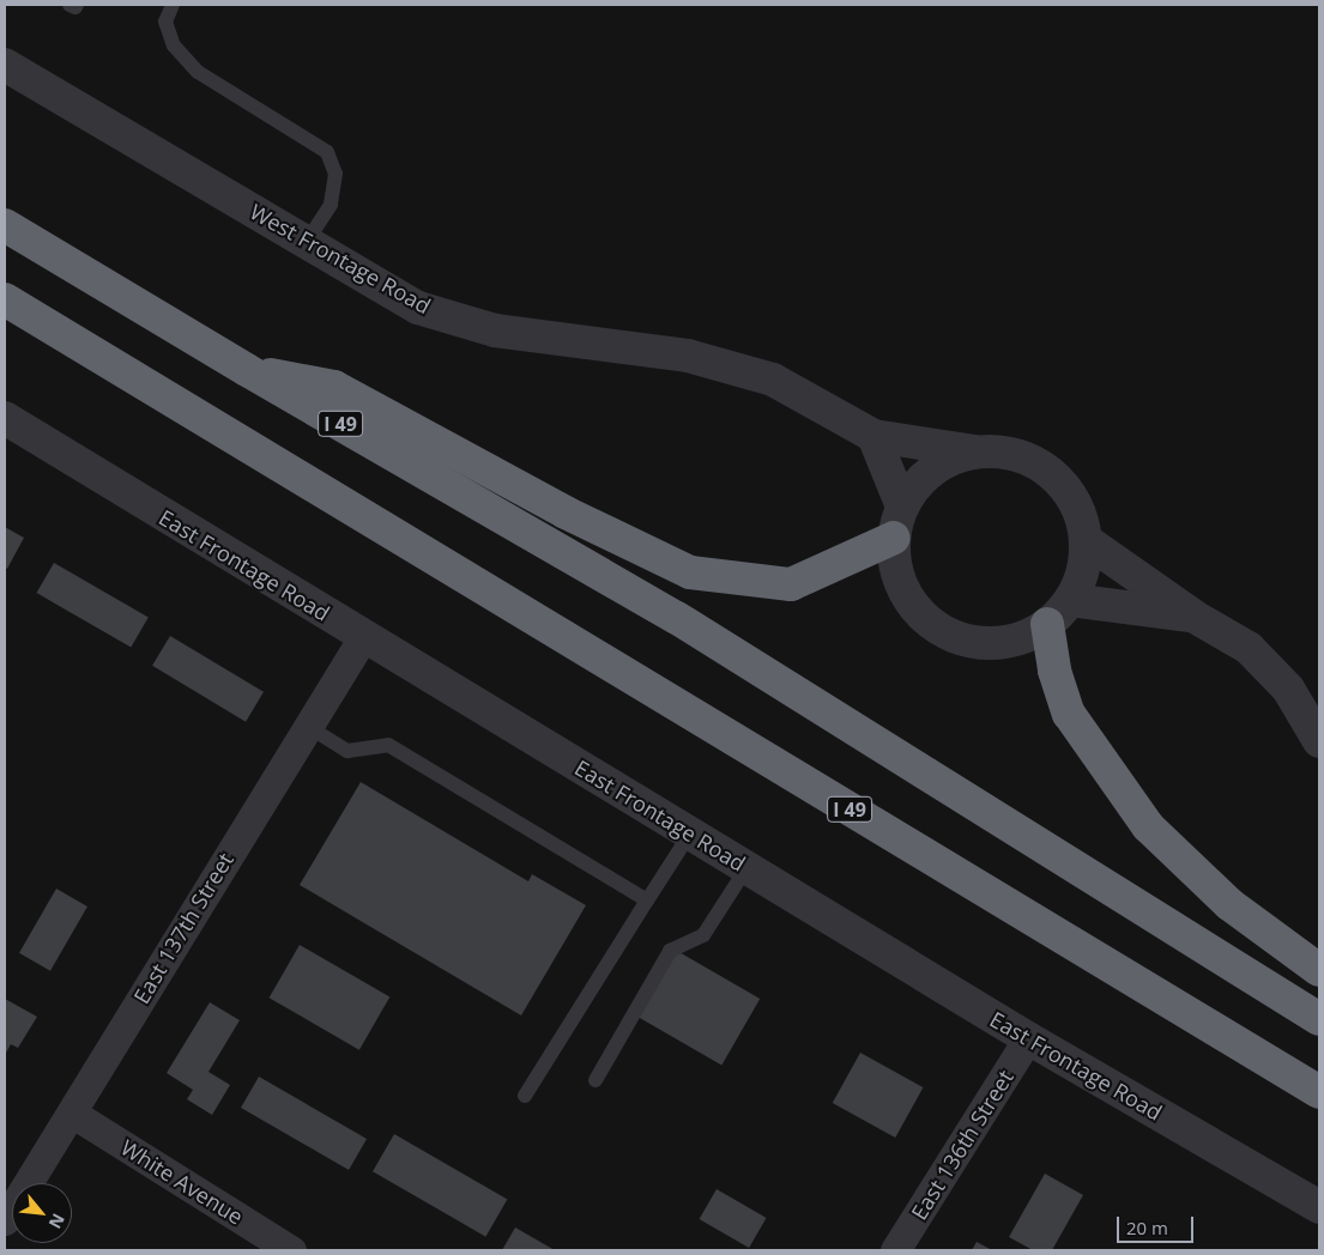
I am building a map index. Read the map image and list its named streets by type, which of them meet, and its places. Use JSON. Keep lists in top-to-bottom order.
{
  "streets": {
    "highway": ["I 49"],
    "street": [
      "West Frontage Road",
      "East Frontage Road",
      "East 137th Street",
      "East 136th Street",
      "White Avenue"
    ]
  },
  "crossings": [
    ["East Frontage Road", "East 137th Street"],
    ["East Frontage Road", "East 136th Street"],
    ["East 137th Street", "White Avenue"]
  ],
  "scale_bar": "20 m",
  "north": "bottom right"
}
